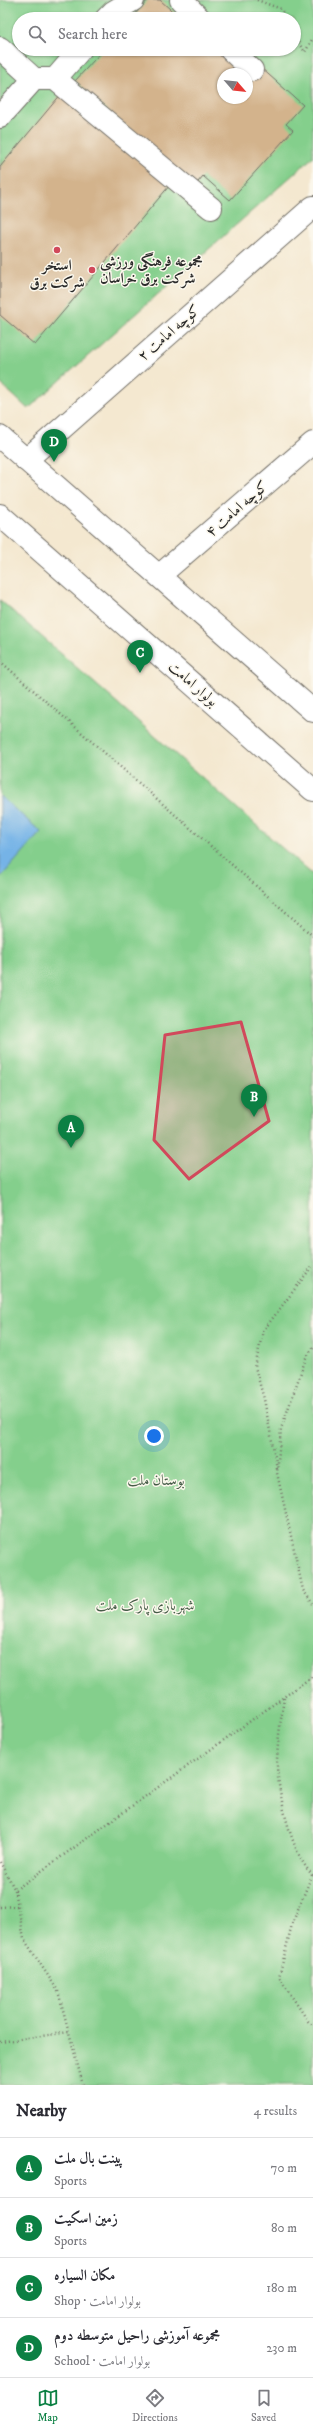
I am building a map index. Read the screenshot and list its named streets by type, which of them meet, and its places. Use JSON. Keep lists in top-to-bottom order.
{
  "streets": {
    "main road": ["کوچه امامت ۲", "کوچه امامت ۴", "بولوار امامت"]
  },
  "parks": ["بوستان ملت", "شهربازی پارک ملت"],
  "places": ["استخر شرکت برق", "مجموعه فرهنگی ورزشی شرکت برق خراسان"],
  "north": "bottom right",
  "page": {
    "search": "Search here",
    "pins": [
      "D",
      "C",
      "B",
      "A"
    ],
    "heading": ["Nearby", "4 results"],
    "list": [
      {
        "mark": "A",
        "name": "پینت بال ملت",
        "note": "Sports",
        "value": "70 m"
      },
      {
        "mark": "B",
        "name": "زمین اسکیت",
        "note": "Sports",
        "value": "80 m"
      },
      {
        "mark": "C",
        "name": "مکان السیاره",
        "note": "Shop · بولوار امامت",
        "value": "180 m"
      },
      {
        "mark": "D",
        "name": "مجموعه آموزشی راحیل متوسطه دوم",
        "note": "School · بولوار امامت",
        "value": "230 m"
      }
    ],
    "nav": ["Map", "Directions", "Saved"]
  }
}
